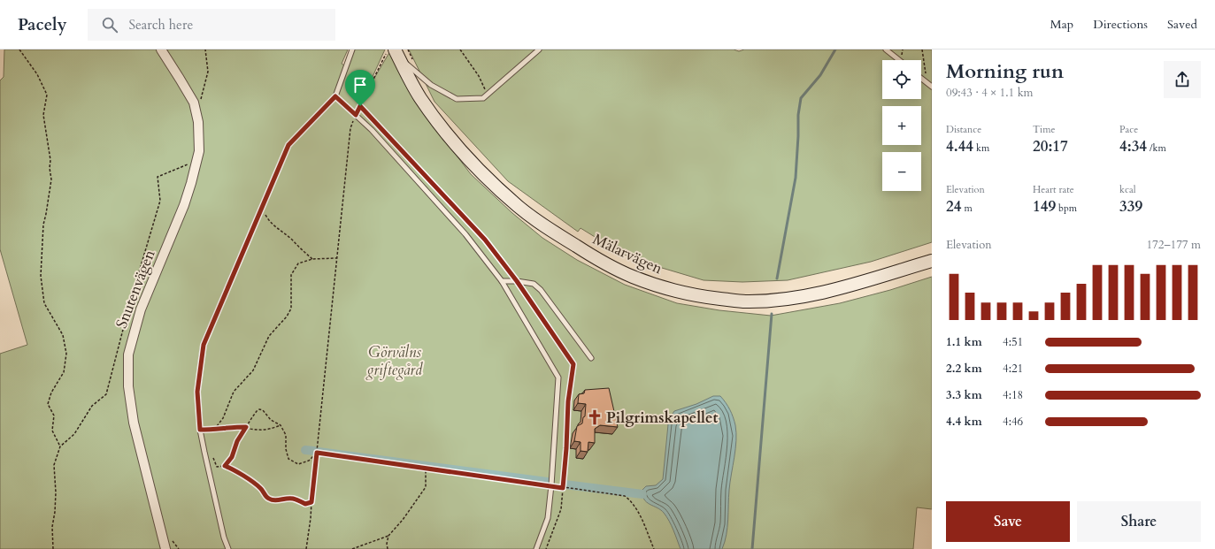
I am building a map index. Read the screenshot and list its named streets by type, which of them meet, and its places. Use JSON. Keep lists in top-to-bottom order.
{
  "streets": {
    "street": ["Mälarvägen", "Snutenvägen"]
  },
  "parks": ["Görvälns griftegård"],
  "places": {
    "church": ["Pilgrimskapellet"]
  },
  "page": {
    "header": "Pacely",
    "search": "Search here",
    "nav": ["Map", "Directions", "Saved"],
    "heading": ["Morning run", "09:43 · 4 × 1.1 km"],
    "map_buttons": ["+", "−"],
    "stats": [
      ["Distance", "4.44 km"],
      ["Time", "20:17"],
      ["Pace", "4:34 /km"],
      ["Elevation", "24 m"],
      ["Heart rate", "149 bpm"],
      ["kcal", "339"]
    ],
    "chart": ["Elevation", "172–177 m"],
    "list": [
      {
        "name": "1.1 km",
        "note": "4:51"
      },
      {
        "name": "2.2 km",
        "note": "4:21"
      },
      {
        "name": "3.3 km",
        "note": "4:18"
      },
      {
        "name": "4.4 km",
        "note": "4:46"
      }
    ],
    "buttons": ["Save", "Share"]
  }
}
